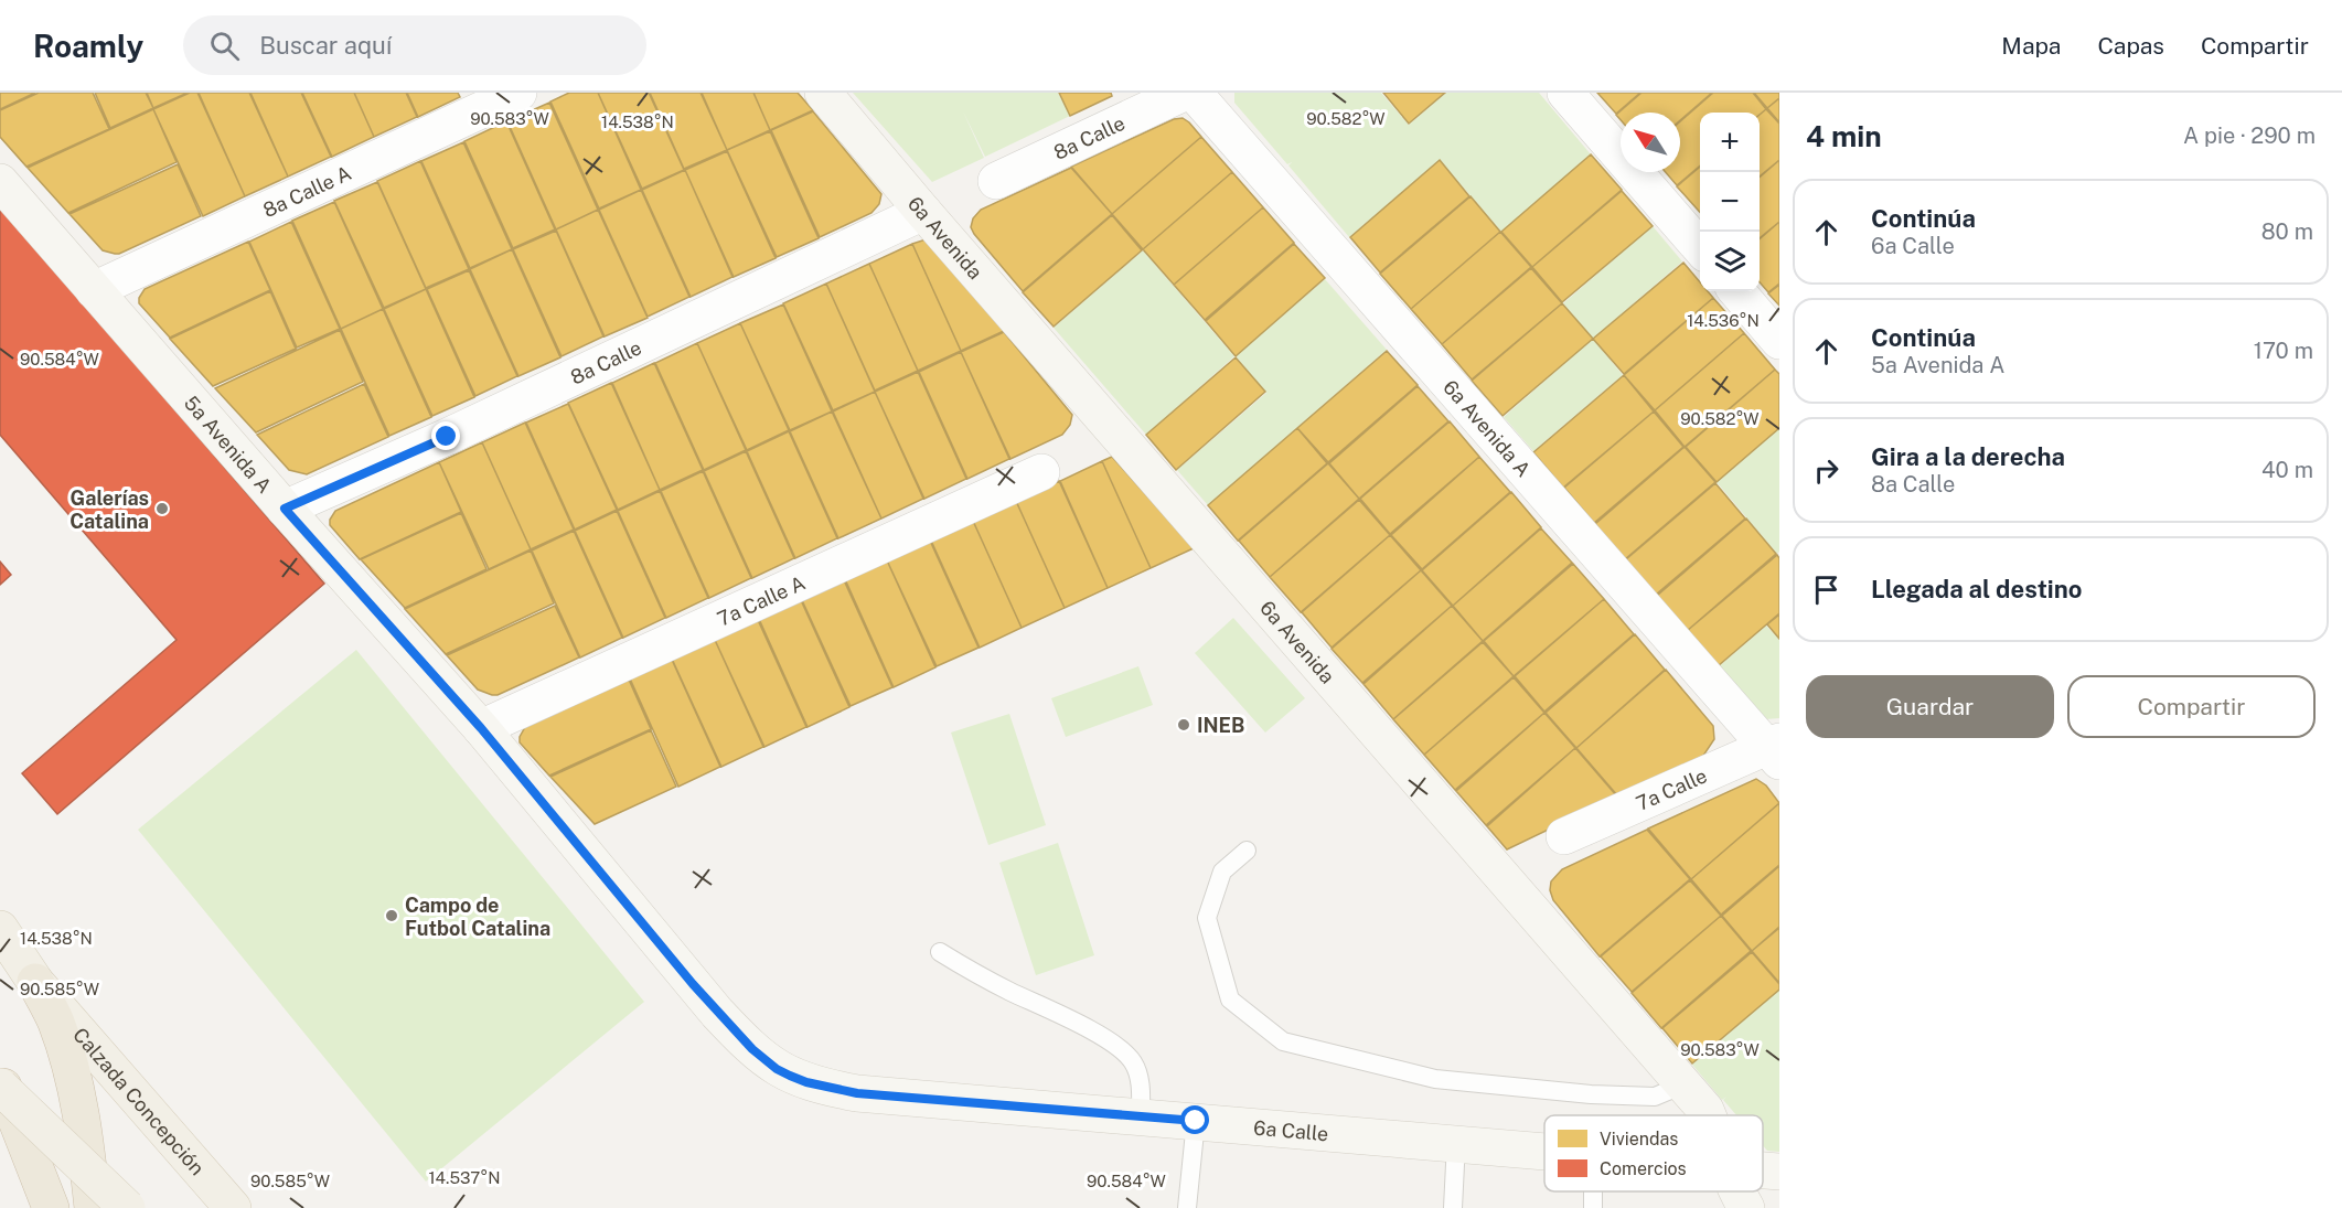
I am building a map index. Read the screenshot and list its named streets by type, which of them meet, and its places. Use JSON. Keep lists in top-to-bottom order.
{
  "streets": {
    "main road": [
      "6a Avenida",
      "5a Avenida A",
      "Calzada Concepción",
      "6a Calle"
    ],
    "street": [
      "8a Calle",
      "8a Calle A",
      "6a Avenida A",
      "7a Calle A",
      "7a Calle"
    ]
  },
  "crossings": [
    ["8a Calle", "6a Avenida"],
    ["8a Calle", "5a Avenida A"],
    ["8a Calle A", "5a Avenida A"],
    ["6a Avenida A", "7a Calle"],
    ["5a Avenida A", "7a Calle A"],
    ["5a Avenida A", "6a Calle"]
  ],
  "places": ["Galerías Catalina", "INEB", "Campo de Futbol Catalina"],
  "legend": ["Viviendas", "Comercios"],
  "north": "top left",
  "page": {
    "header": "Roamly",
    "search": "Buscar aquí",
    "nav": ["Mapa", "Capas", "Compartir"],
    "heading": ["4 min", "A pie · 290 m"],
    "map_buttons": ["+", "−"],
    "list": [
      ["Continúa", "6a Calle", "80 m"],
      ["Continúa", "5a Avenida A", "170 m"],
      ["Gira a la derecha", "8a Calle", "40 m"],
      "Llegada al destino"
    ],
    "buttons": ["Guardar", "Compartir"]
  },
  "coordinates": [
    "90.583°W",
    "90.582°W",
    "14.538°N",
    "14.536°N",
    "90.584°W",
    "90.585°W",
    "14.537°N"
  ]
}
